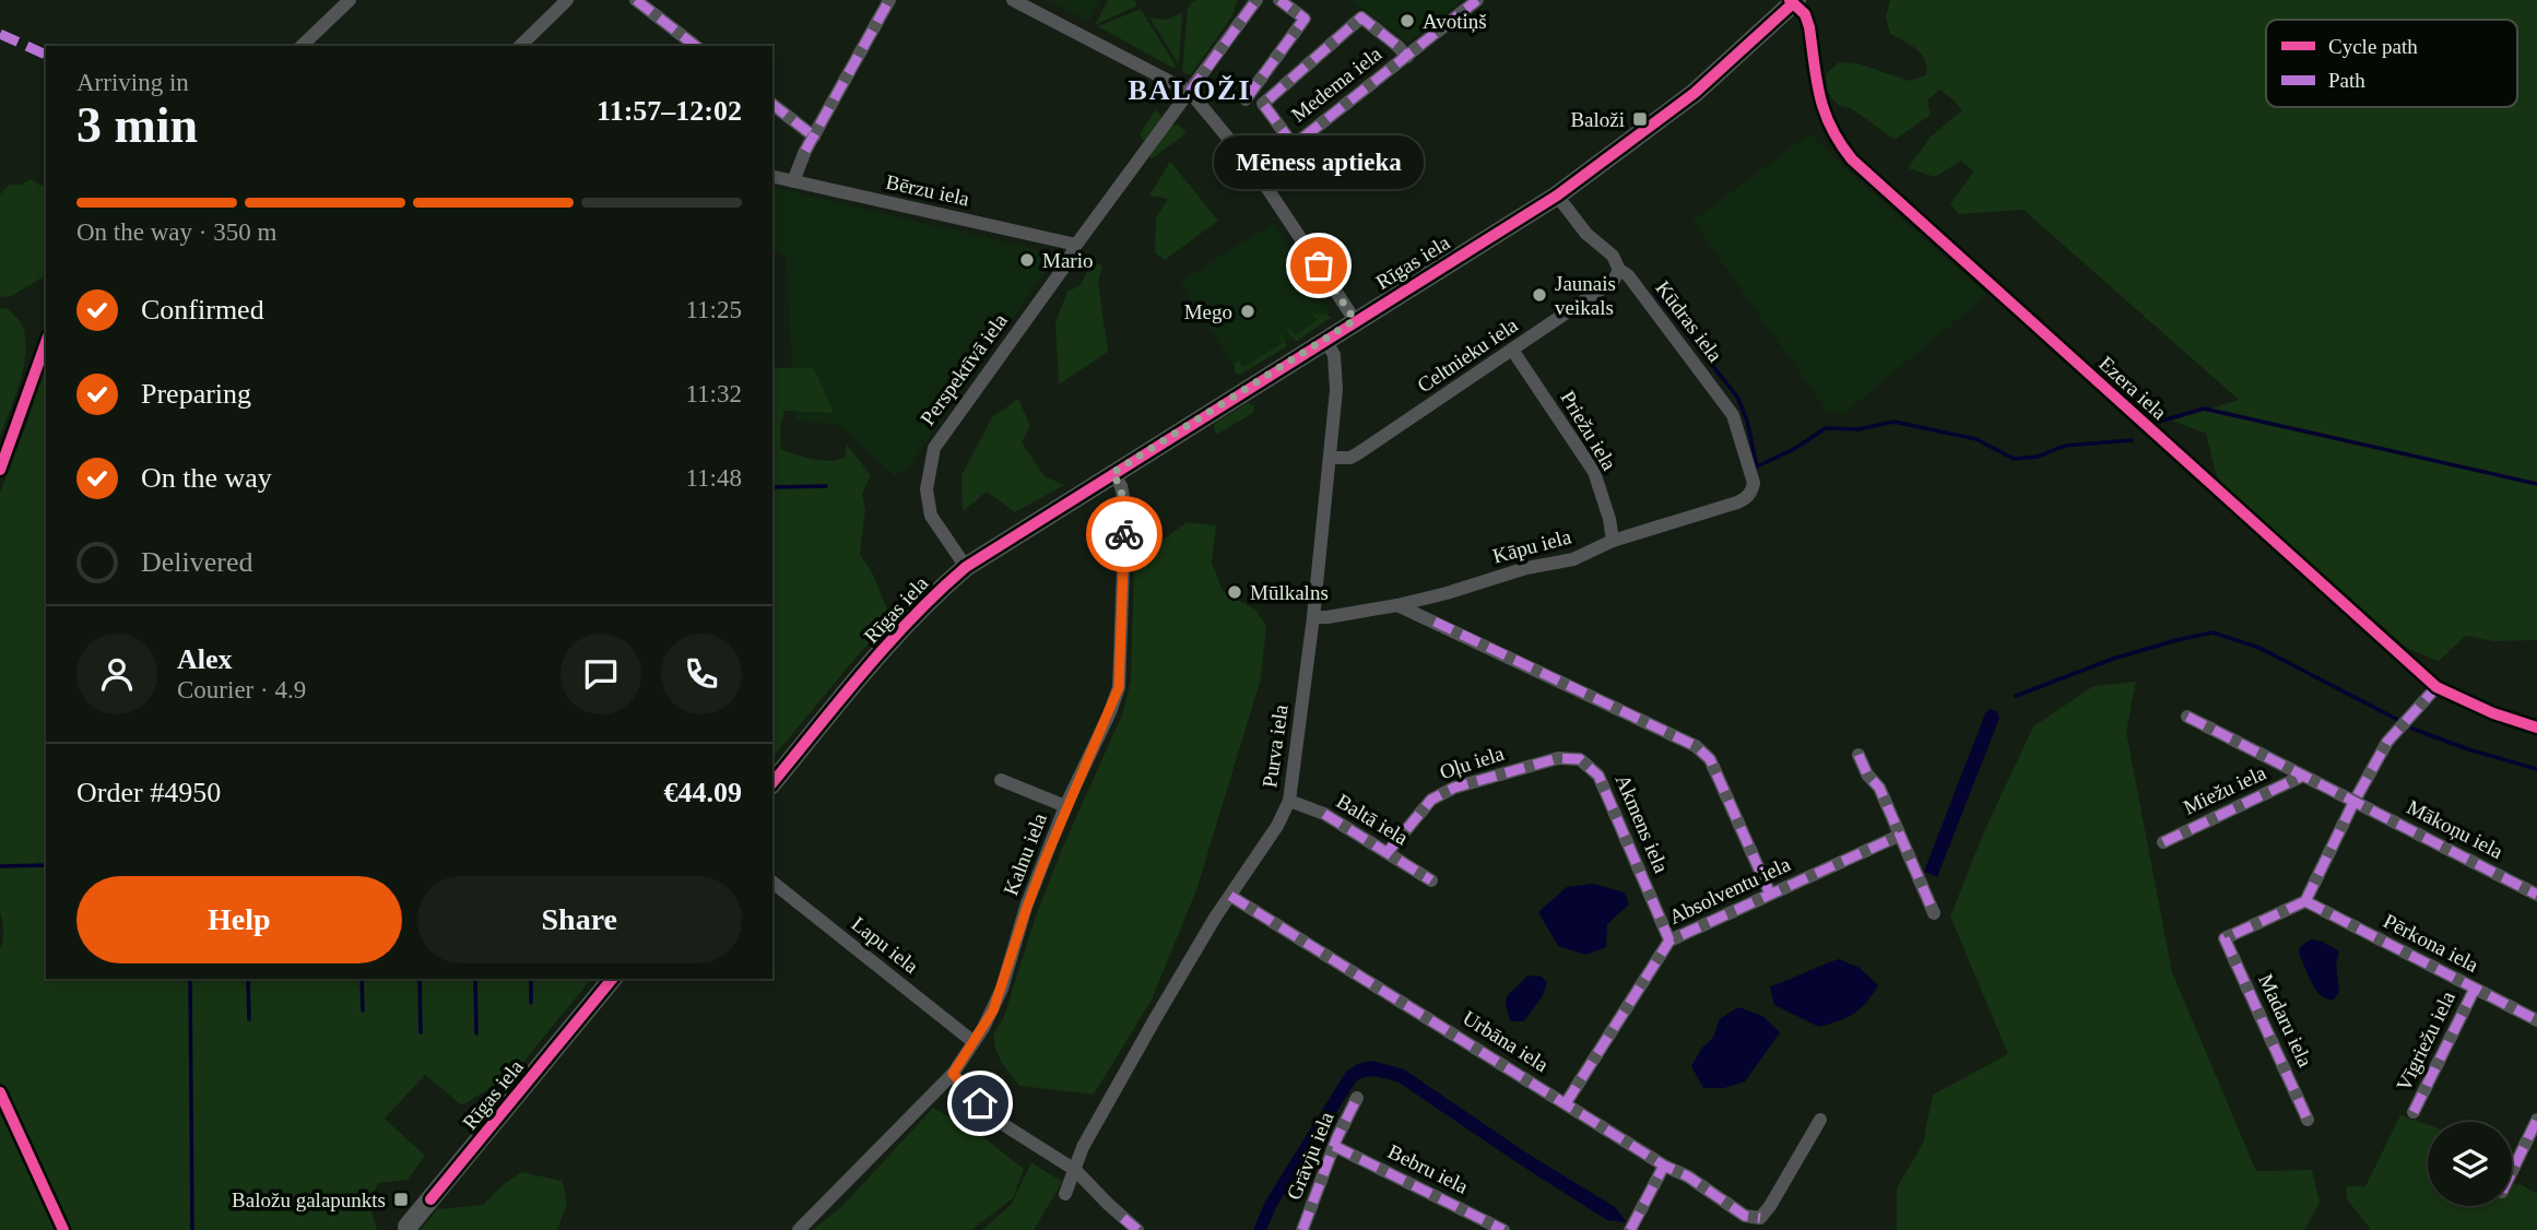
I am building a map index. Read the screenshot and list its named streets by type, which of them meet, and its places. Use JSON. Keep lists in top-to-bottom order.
{
  "streets": {
    "main road": ["Rīgas iela"],
    "street": [
      "Medema iela",
      "Bērzu iela",
      "Kūdras iela",
      "Celtnieku iela",
      "Perspektīvā iela",
      "Ezera iela",
      "Priežu iela",
      "Kāpu iela",
      "Purva iela",
      "Oļu iela",
      "Miežu iela",
      "Baltā iela",
      "Akmens iela",
      "Mākoņu iela",
      "Kalnu iela",
      "Absolventu iela",
      "Pērkona iela",
      "Lapu iela",
      "Madaru iela",
      "Urbāna iela",
      "Vīgriežu iela",
      "Grāvju iela",
      "Bebru iela"
    ]
  },
  "crossings": [
    ["Bērzu iela", "Perspektīvā iela"],
    ["Rīgas iela", "Kūdras iela"],
    ["Rīgas iela", "Perspektīvā iela"],
    ["Rīgas iela", "Ezera iela"],
    ["Rīgas iela", "Purva iela"],
    ["Rīgas iela", "Kalnu iela"],
    ["Kūdras iela", "Celtnieku iela"],
    ["Kūdras iela", "Kāpu iela"],
    ["Celtnieku iela", "Priežu iela"],
    ["Celtnieku iela", "Purva iela"],
    ["Priežu iela", "Kāpu iela"],
    ["Kāpu iela", "Purva iela"],
    ["Purva iela", "Baltā iela"],
    ["Purva iela", "Urbāna iela"],
    ["Oļu iela", "Baltā iela"],
    ["Oļu iela", "Akmens iela"],
    ["Akmens iela", "Absolventu iela"],
    ["Kalnu iela", "Lapu iela"],
    ["Absolventu iela", "Urbāna iela"],
    ["Pērkona iela", "Madaru iela"],
    ["Pērkona iela", "Vīgriežu iela"],
    ["Grāvju iela", "Bebru iela"]
  ],
  "districts": ["BALOŽI"],
  "places": {
    "other": [
      "Avotiņš",
      "Mario",
      "Mēness aptieka",
      "Jaunais veikals",
      "Mego",
      "Mūlkalns"
    ],
    "transit": ["Baloži", "Baložu galapunkts"]
  },
  "legend": ["Cycle path", "Path"],
  "page": {
    "heading": ["3 min", "Arriving in", "11:57–12:02"],
    "panel": [
      "Alex",
      "Courier · 4.9",
      "Order #4950",
      "€44.09"
    ],
    "bubble": "Mēness aptieka",
    "bar": "On the way · 350 m",
    "list": [
      ["Confirmed", "11:25"],
      ["Preparing", "11:32"],
      ["On the way", "11:48"],
      "Delivered"
    ],
    "buttons": ["Help", "Share"]
  }
}
